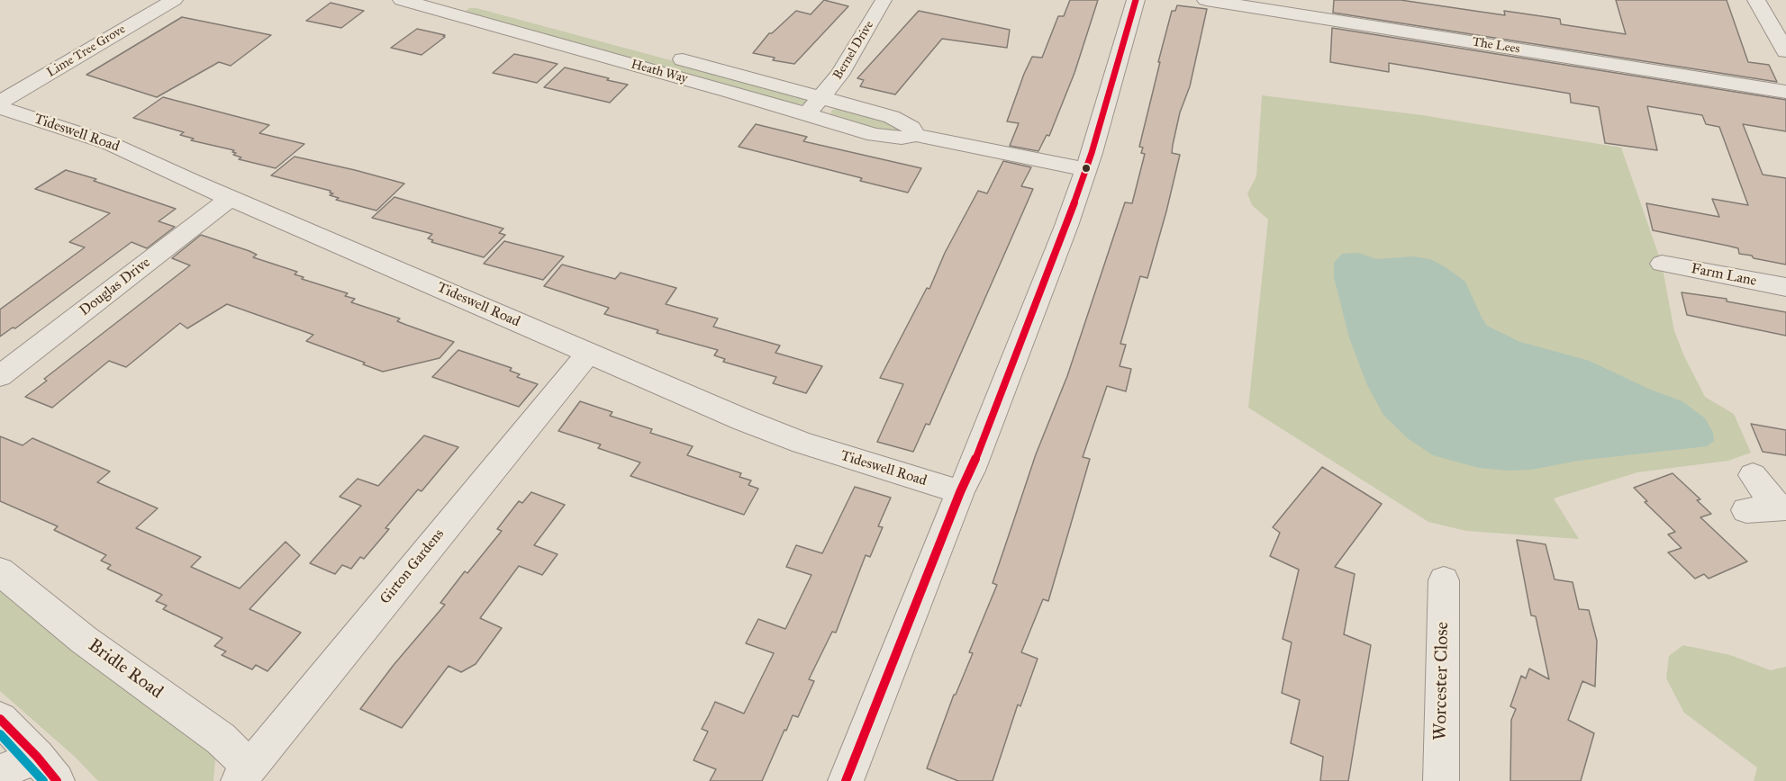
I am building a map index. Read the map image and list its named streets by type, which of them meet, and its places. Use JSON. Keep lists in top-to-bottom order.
{
  "streets": {
    "street": [
      "The Lees",
      "Bernel Drive",
      "Lime Tree Grove",
      "Heath Way",
      "Tideswell Road",
      "Farm Lane",
      "Douglas Drive",
      "Girton Gardens",
      "Bridle Road",
      "Worcester Close"
    ]
  },
  "crossings": [
    ["Bernel Drive", "Heath Way"],
    ["Tideswell Road", "Douglas Drive"],
    ["Tideswell Road", "Girton Gardens"],
    ["Girton Gardens", "Bridle Road"]
  ]
}
